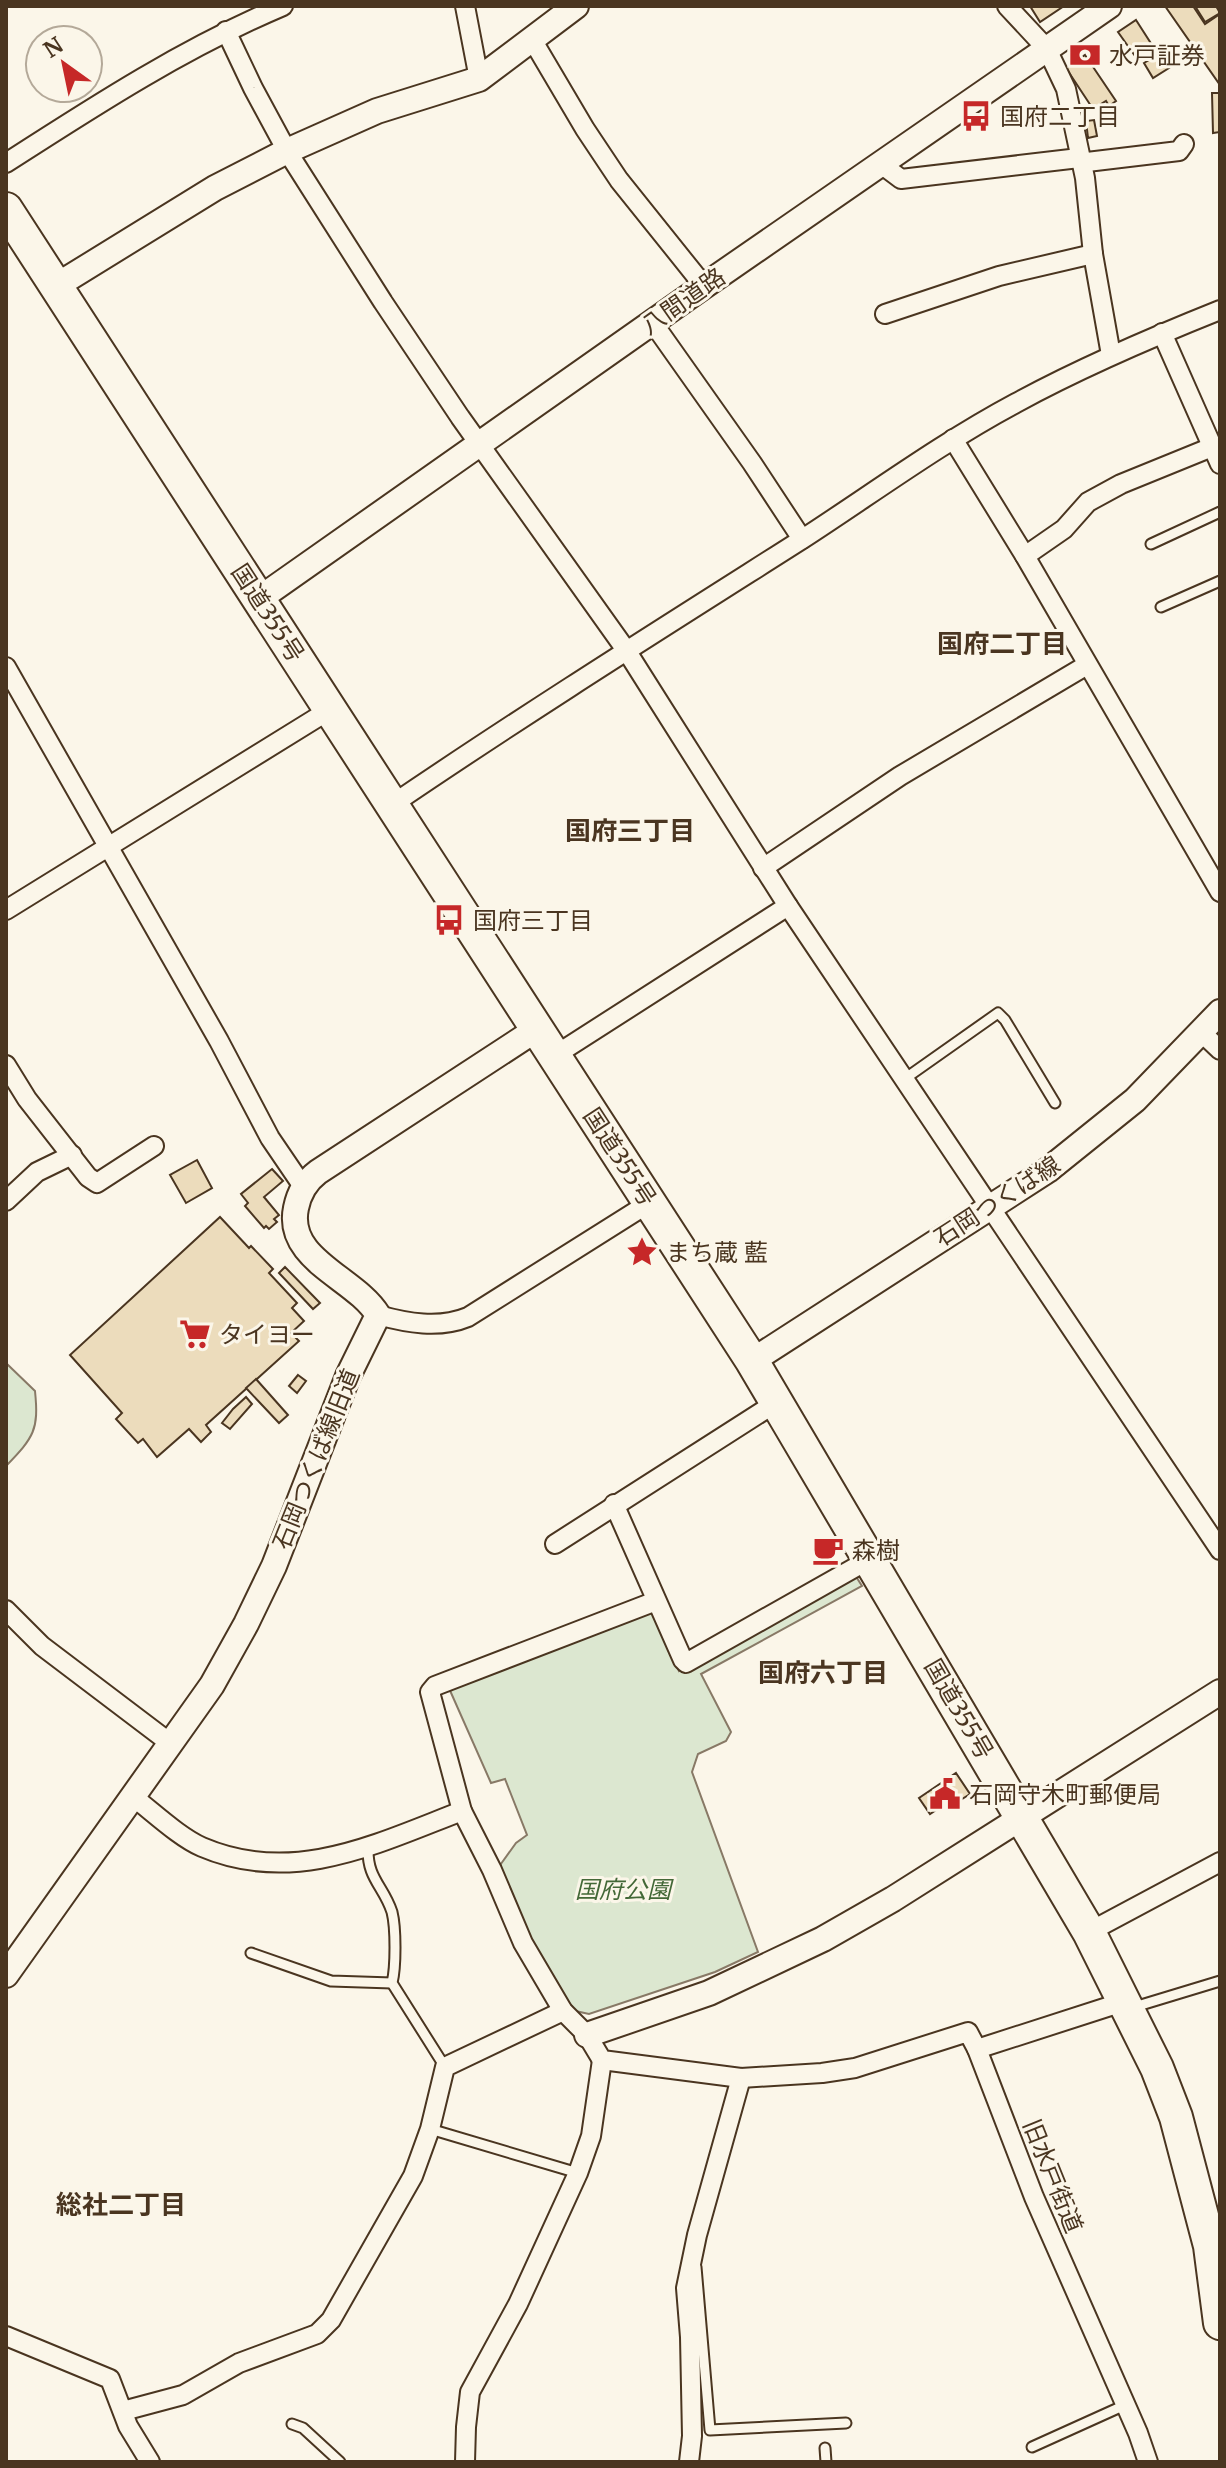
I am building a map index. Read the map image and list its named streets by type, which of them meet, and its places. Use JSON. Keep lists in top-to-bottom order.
{
  "streets": {
    "highway": ["国道355号"],
    "street": [
      "八間道路",
      "石岡つくば線",
      "石岡つくば線旧道",
      "旧水戸街道"
    ]
  },
  "crossings": [
    ["八間道路", "国道355号"],
    ["国道355号", "石岡つくば線"]
  ],
  "districts": [
    "国府二丁目",
    "国府三丁目",
    "国府六丁目",
    "総社二丁目"
  ],
  "parks": ["国府公園"],
  "places": {
    "bank": ["水戸証券"],
    "bus stop": ["国府二丁目", "国府三丁目"],
    "place": ["まち蔵 藍"],
    "supermarket": ["タイヨー"],
    "cafe": ["森樹"],
    "public building": ["石岡守木町郵便局"]
  },
  "north": "top left"
}
